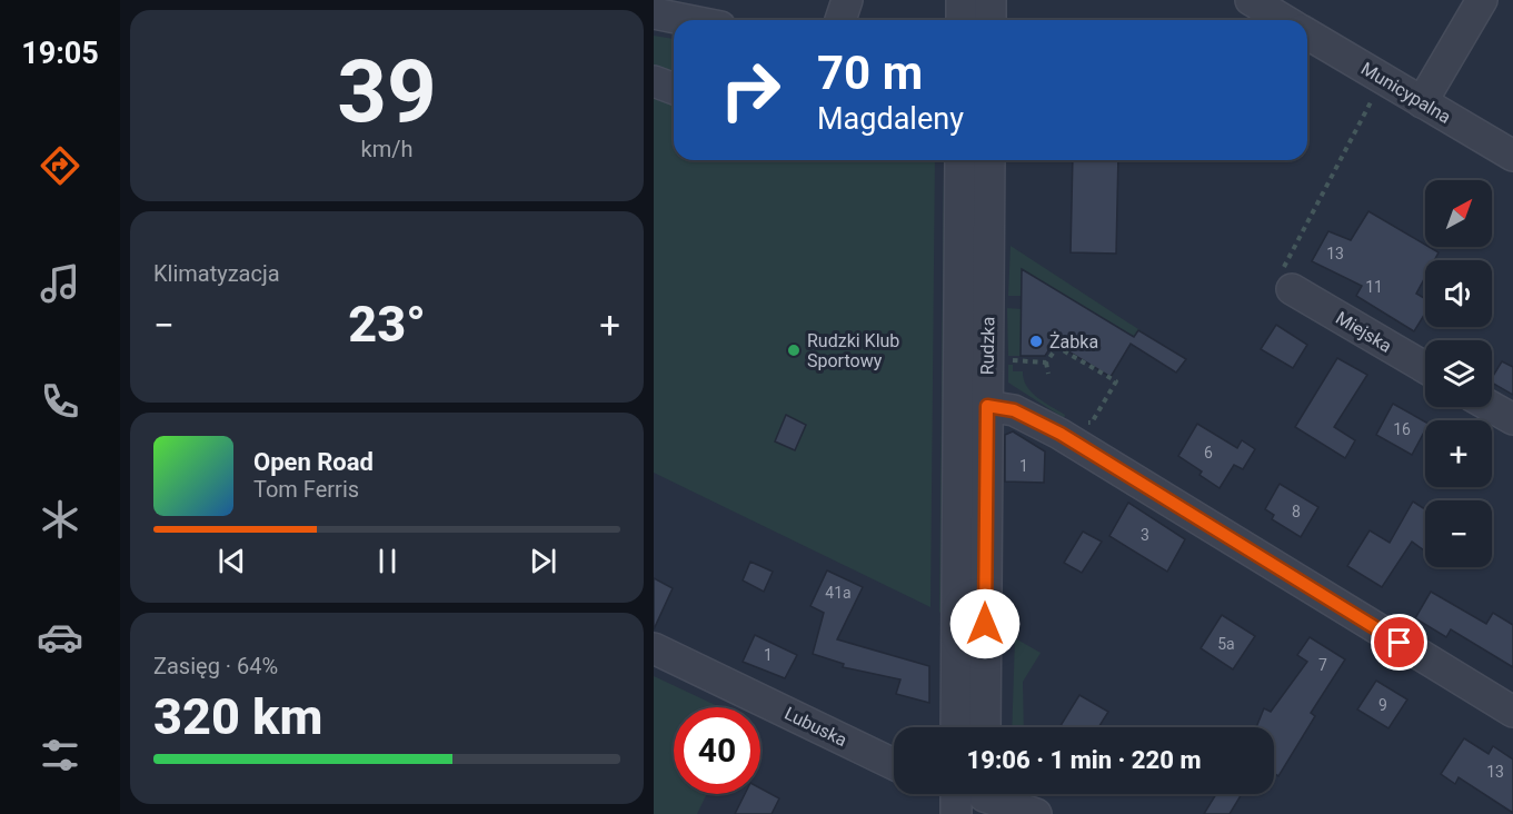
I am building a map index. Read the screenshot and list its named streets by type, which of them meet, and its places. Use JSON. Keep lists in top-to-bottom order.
{
  "streets": {
    "street": [
      "Municypalna",
      "Miejska",
      "Rudzka",
      "Lubuska"
    ]
  },
  "places": ["Żabka", "Rudzki Klub Sportowy"],
  "house_numbers": [
    "13",
    "11",
    "16",
    "6",
    "1",
    "8",
    "3",
    "41a",
    "5a",
    "1",
    "7",
    "9",
    "13"
  ],
  "north": "top right",
  "page": {
    "tabs": "19:05",
    "tile": [
      ["39", "km/h"],
      "Klimatyzacja",
      ["Zasięg · 64%", "320 km"]
    ],
    "turn": ["70 m", "Magdaleny"],
    "map_buttons": ["+", "−"],
    "heat": ["−", "23°", "+"],
    "song": ["Open Road", "Tom Ferris"],
    "limit": "40",
    "trip": "19:06 · 1 min · 220 m"
  }
}
